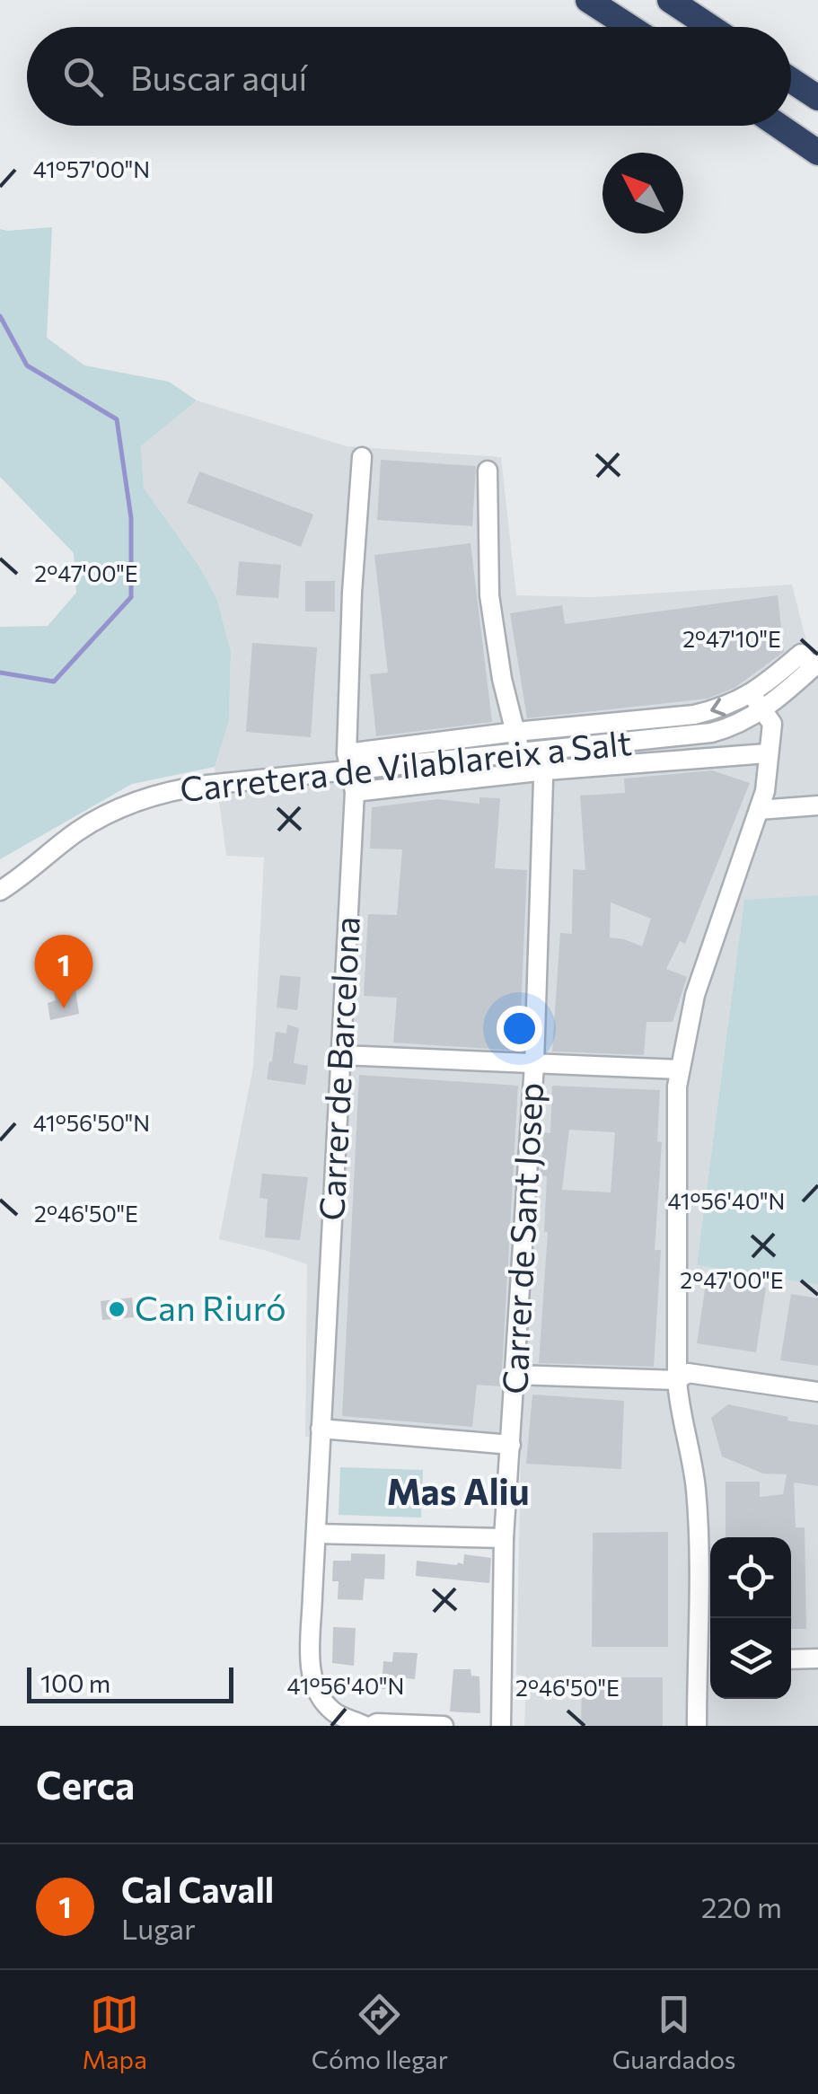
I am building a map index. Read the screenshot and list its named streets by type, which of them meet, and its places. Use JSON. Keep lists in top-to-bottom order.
{
  "streets": {
    "street": ["Carretera de Vilablareix a Salt", "Carrer de Barcelona", "Carrer de Sant Josep"]
  },
  "crossings": [
    ["Carretera de Vilablareix a Salt", "Carrer de Barcelona"],
    ["Carretera de Vilablareix a Salt", "Carrer de Sant Josep"]
  ],
  "districts": ["Mas Aliu"],
  "places": ["Can Riuró"],
  "scale_bar": "100 m",
  "north": "top left",
  "page": {
    "search": "Buscar aquí",
    "pins": "1",
    "scale": "100 m",
    "heading": "Cerca",
    "list": [
      {
        "mark": "1",
        "name": "Cal Cavall",
        "note": "Lugar",
        "value": "220 m"
      }
    ],
    "nav": ["Mapa", "Cómo llegar", "Guardados"]
  },
  "coordinates": [
    "41°57'00\"N",
    "2°47'00\"E",
    "2°47'10\"E",
    "41°56'50\"N",
    "41°56'40\"N",
    "2°46'50\"E"
  ]
}
